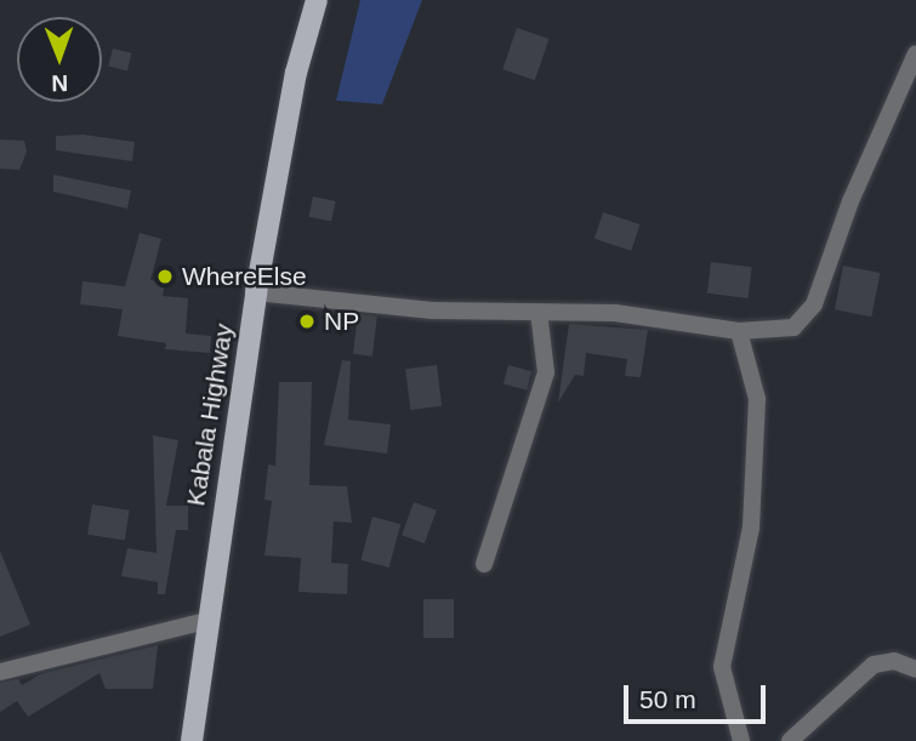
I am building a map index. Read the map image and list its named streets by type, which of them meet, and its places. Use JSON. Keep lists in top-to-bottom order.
{
  "streets": {
    "main road": ["Kabala Highway"]
  },
  "places": ["WhereElse", "NP"],
  "scale_bar": "50 m",
  "north": "bottom"
}
